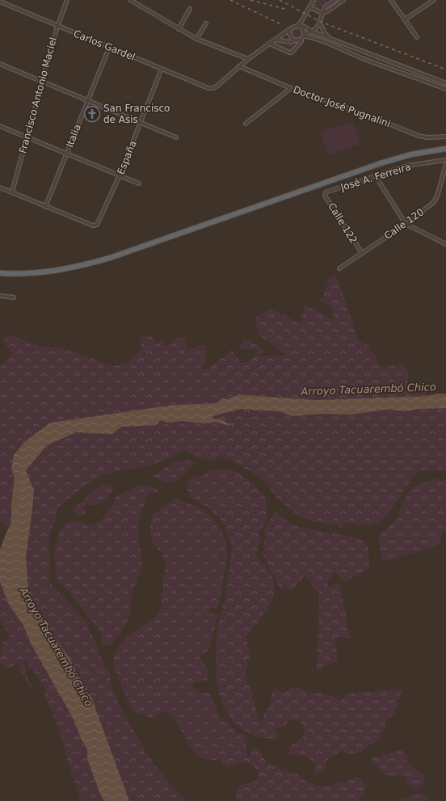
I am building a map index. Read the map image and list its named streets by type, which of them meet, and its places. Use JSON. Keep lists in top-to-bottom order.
{
  "streets": {
    "street": [
      "Carlos Gardel",
      "Francisco Antonio Maciel",
      "Doctor José Pugnalini",
      "Italia",
      "España",
      "José A. Ferreira",
      "Calle 122",
      "Calle 120"
    ]
  },
  "crossings": [
    ["Carlos Gardel", "Francisco Antonio Maciel"],
    ["Carlos Gardel", "Doctor José Pugnalini"],
    ["Carlos Gardel", "Italia"],
    ["Carlos Gardel", "España"],
    ["Italia", "España"],
    ["José A. Ferreira", "Calle 122"],
    ["Calle 122", "Calle 120"]
  ],
  "water": ["Arroyo Tacuarembó Chico"],
  "places": {
    "church": ["San Francisco de Asis"]
  }
}
